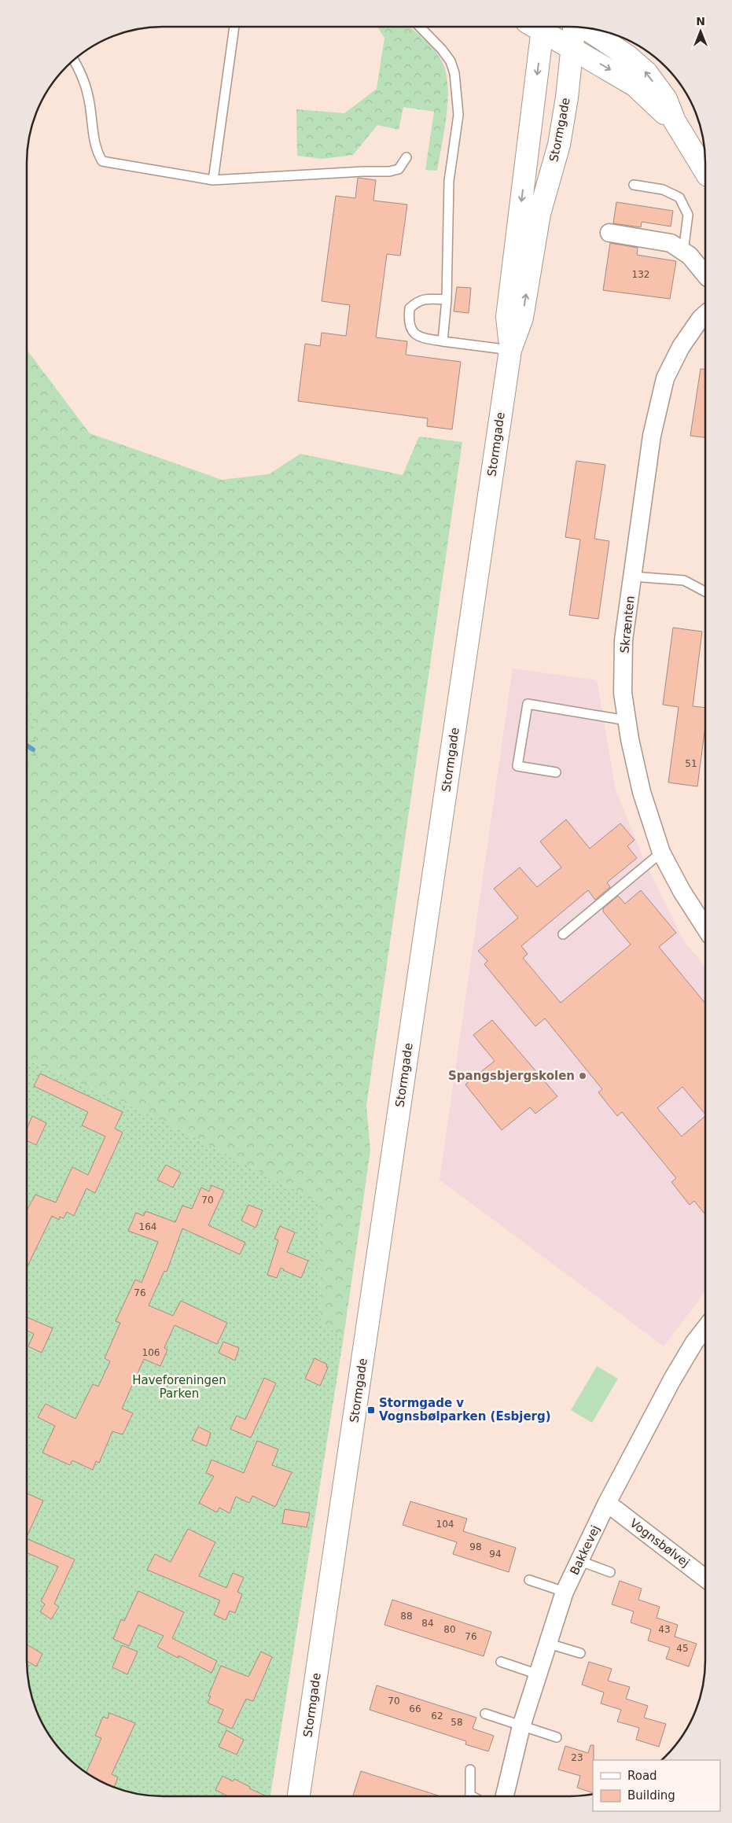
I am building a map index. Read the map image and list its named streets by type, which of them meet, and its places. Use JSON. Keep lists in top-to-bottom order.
{
  "streets": {
    "street": [
      "Stormgade",
      "Skrænten",
      "Vognsbølvej",
      "Bakkevej"
    ]
  },
  "crossings": [
    ["Vognsbølvej", "Bakkevej"]
  ],
  "parks": ["Haveforeningen Parken"],
  "places": {
    "other": ["Spangsbjergskolen"],
    "transit": ["Stormgade v Vognsbølparken (Esbjerg)"]
  },
  "house_numbers": [
    "132",
    "51",
    "70",
    "164",
    "76",
    "106",
    "104",
    "98",
    "94",
    "88",
    "84",
    "80",
    "43",
    "76",
    "45",
    "70",
    "66",
    "62",
    "58",
    "23"
  ],
  "legend": ["Road", "Building"],
  "north": "top"
}
